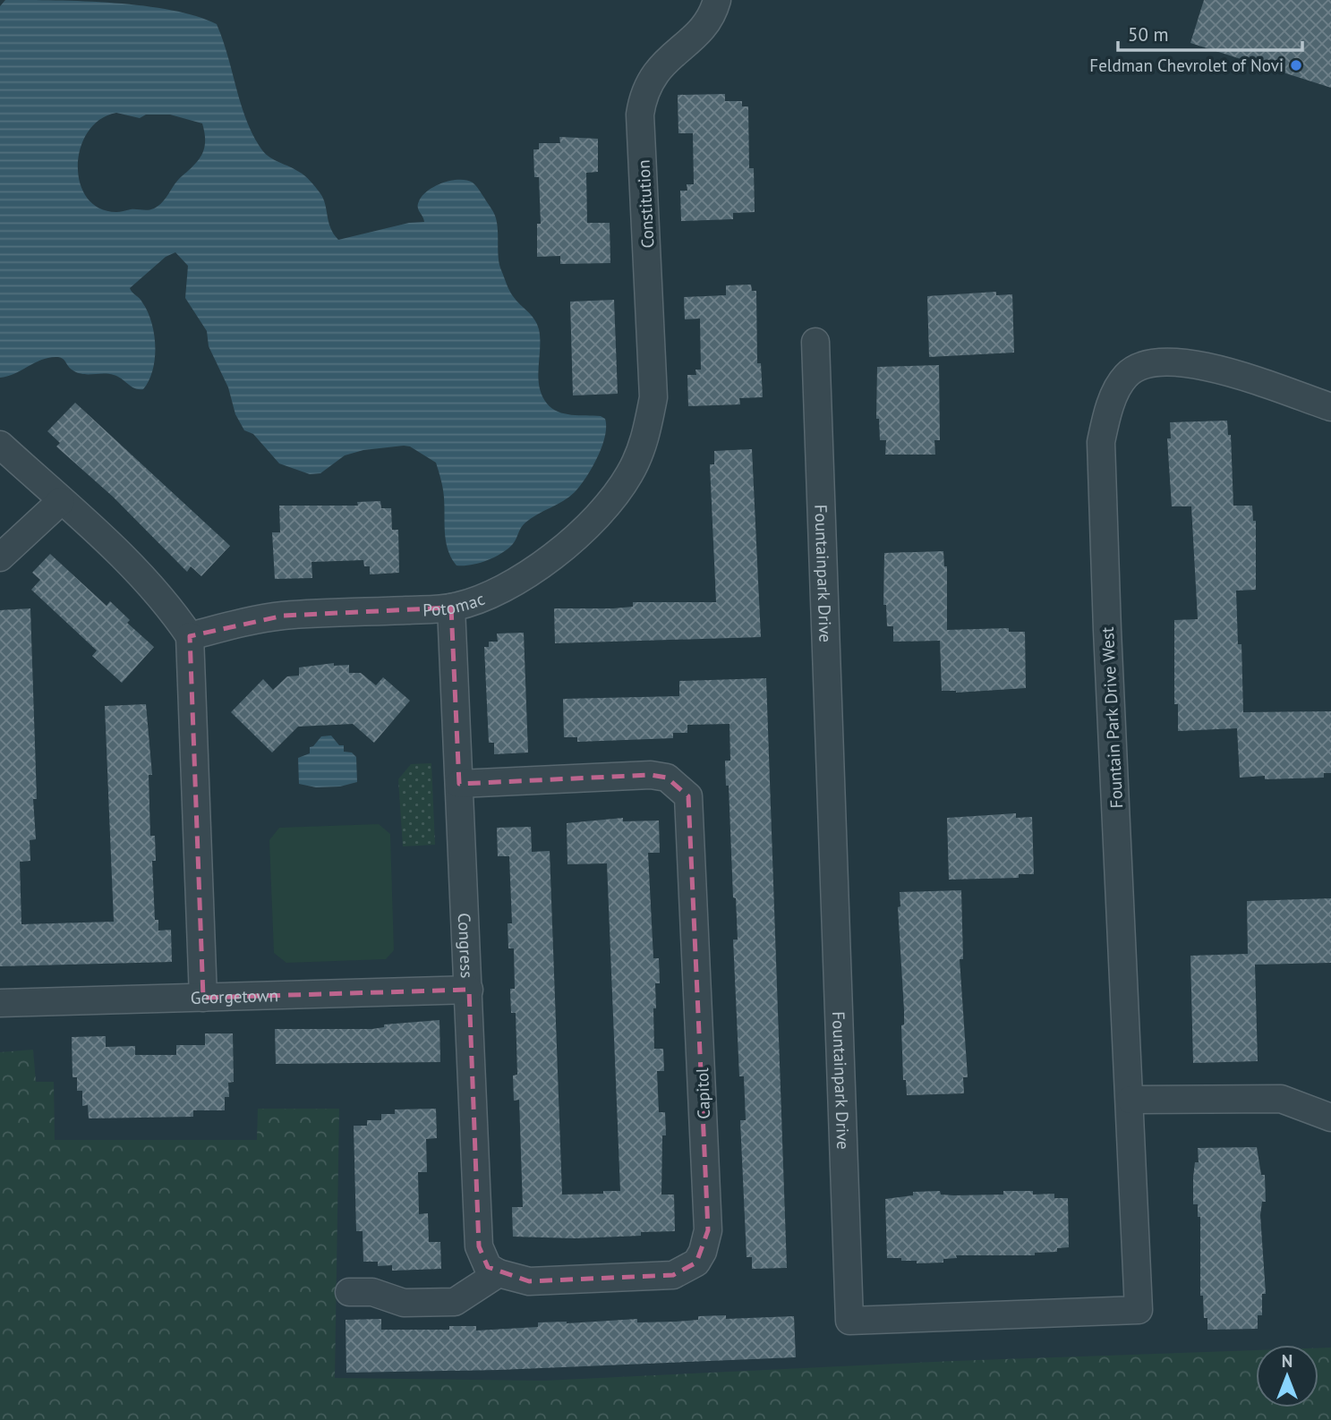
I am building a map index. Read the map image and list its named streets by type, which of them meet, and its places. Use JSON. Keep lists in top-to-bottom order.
{
  "streets": {
    "street": [
      "Constitution",
      "Fountainpark Drive",
      "Potomac",
      "Fountain Park Drive West",
      "Congress",
      "Georgetown",
      "Capitol"
    ]
  },
  "crossings": [
    ["Constitution", "Potomac"],
    ["Fountainpark Drive", "Fountain Park Drive West"],
    ["Potomac", "Congress"],
    ["Congress", "Georgetown"],
    ["Congress", "Capitol"]
  ],
  "places": ["Feldman Chevrolet of Novi"],
  "scale_bar": "50 m",
  "north": "top"
}
